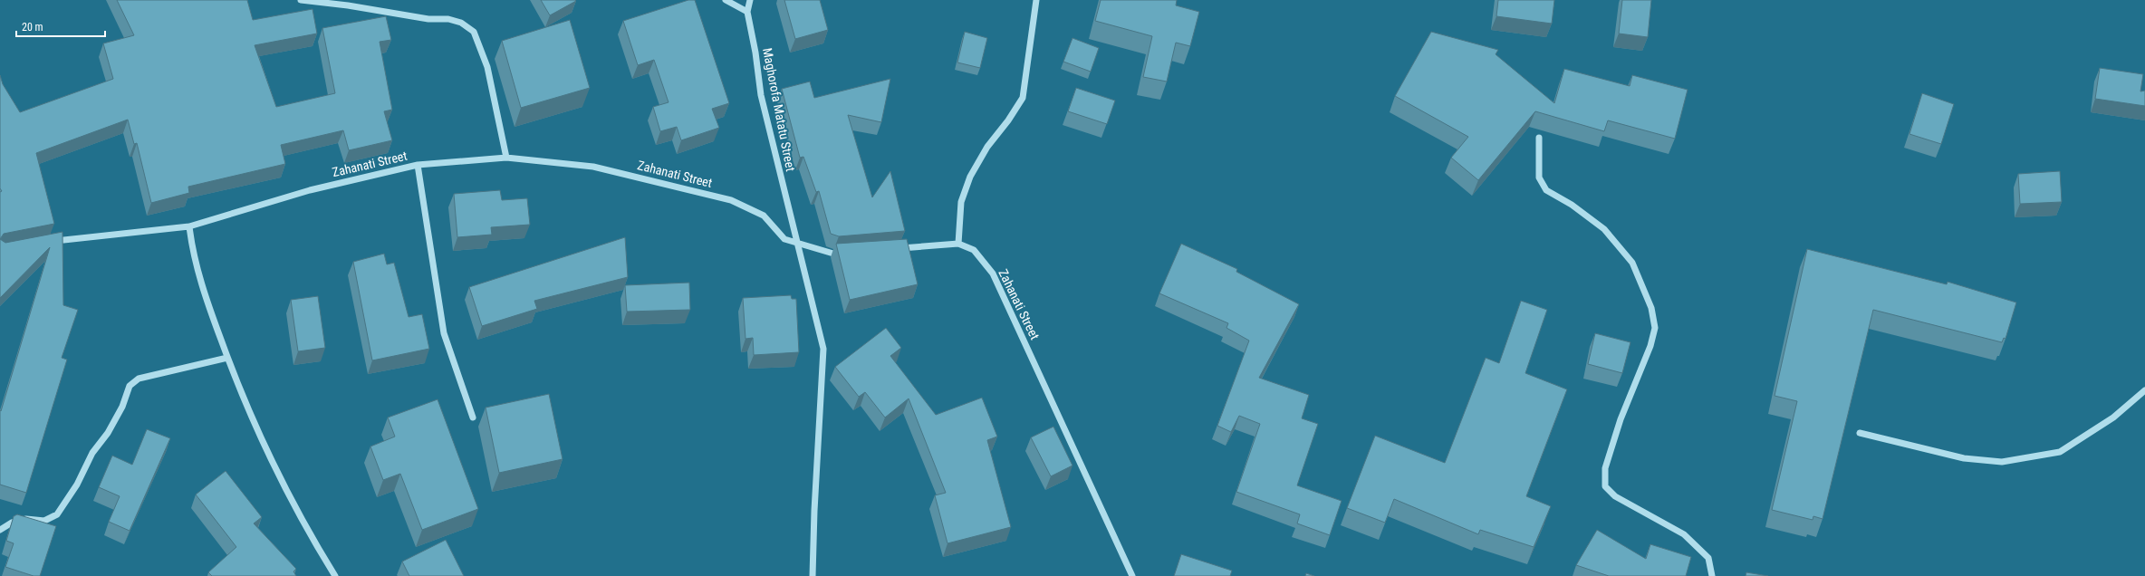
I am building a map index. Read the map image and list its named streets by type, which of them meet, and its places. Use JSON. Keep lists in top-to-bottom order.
{
  "streets": {
    "street": ["Maghorofa Matatu Street", "Zahanati Street"]
  },
  "crossings": [
    ["Maghorofa Matatu Street", "Zahanati Street"]
  ],
  "scale_bar": "20 m"
}
